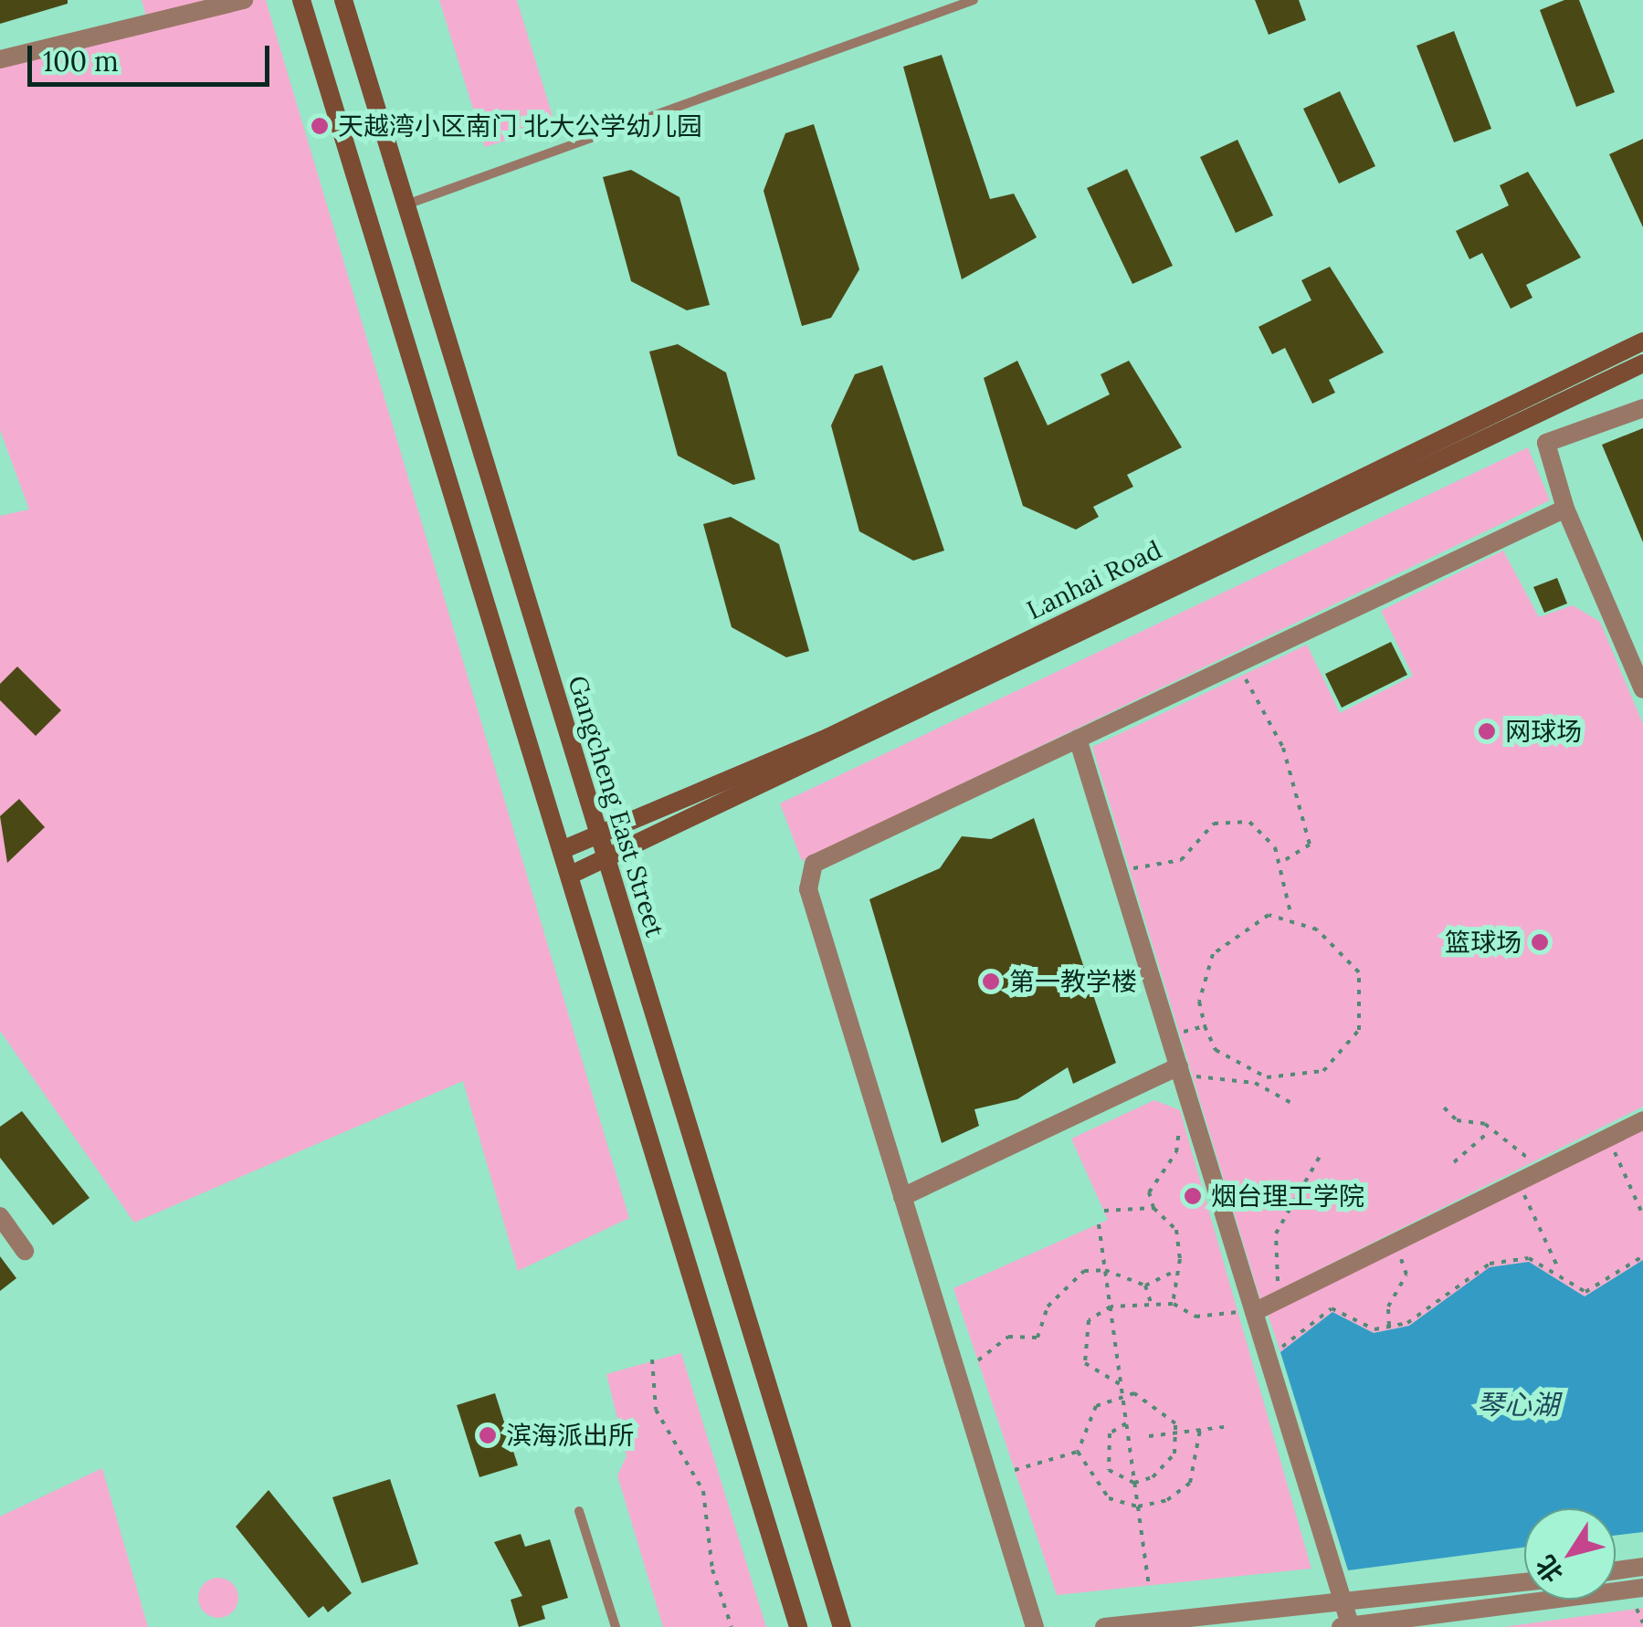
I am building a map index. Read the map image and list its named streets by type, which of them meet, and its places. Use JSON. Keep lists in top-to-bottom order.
{
  "streets": {
    "main road": ["Lanhai Road", "Gangcheng East Street"]
  },
  "crossings": [
    ["Lanhai Road", "Gangcheng East Street"]
  ],
  "water": ["琴心湖"],
  "places": [
    "天越湾小区南门 北大公学幼儿园",
    "网球场",
    "篮球场",
    "第一教学楼",
    "烟台理工学院",
    "滨海派出所"
  ],
  "scale_bar": "100 m",
  "north": "bottom left"
}
